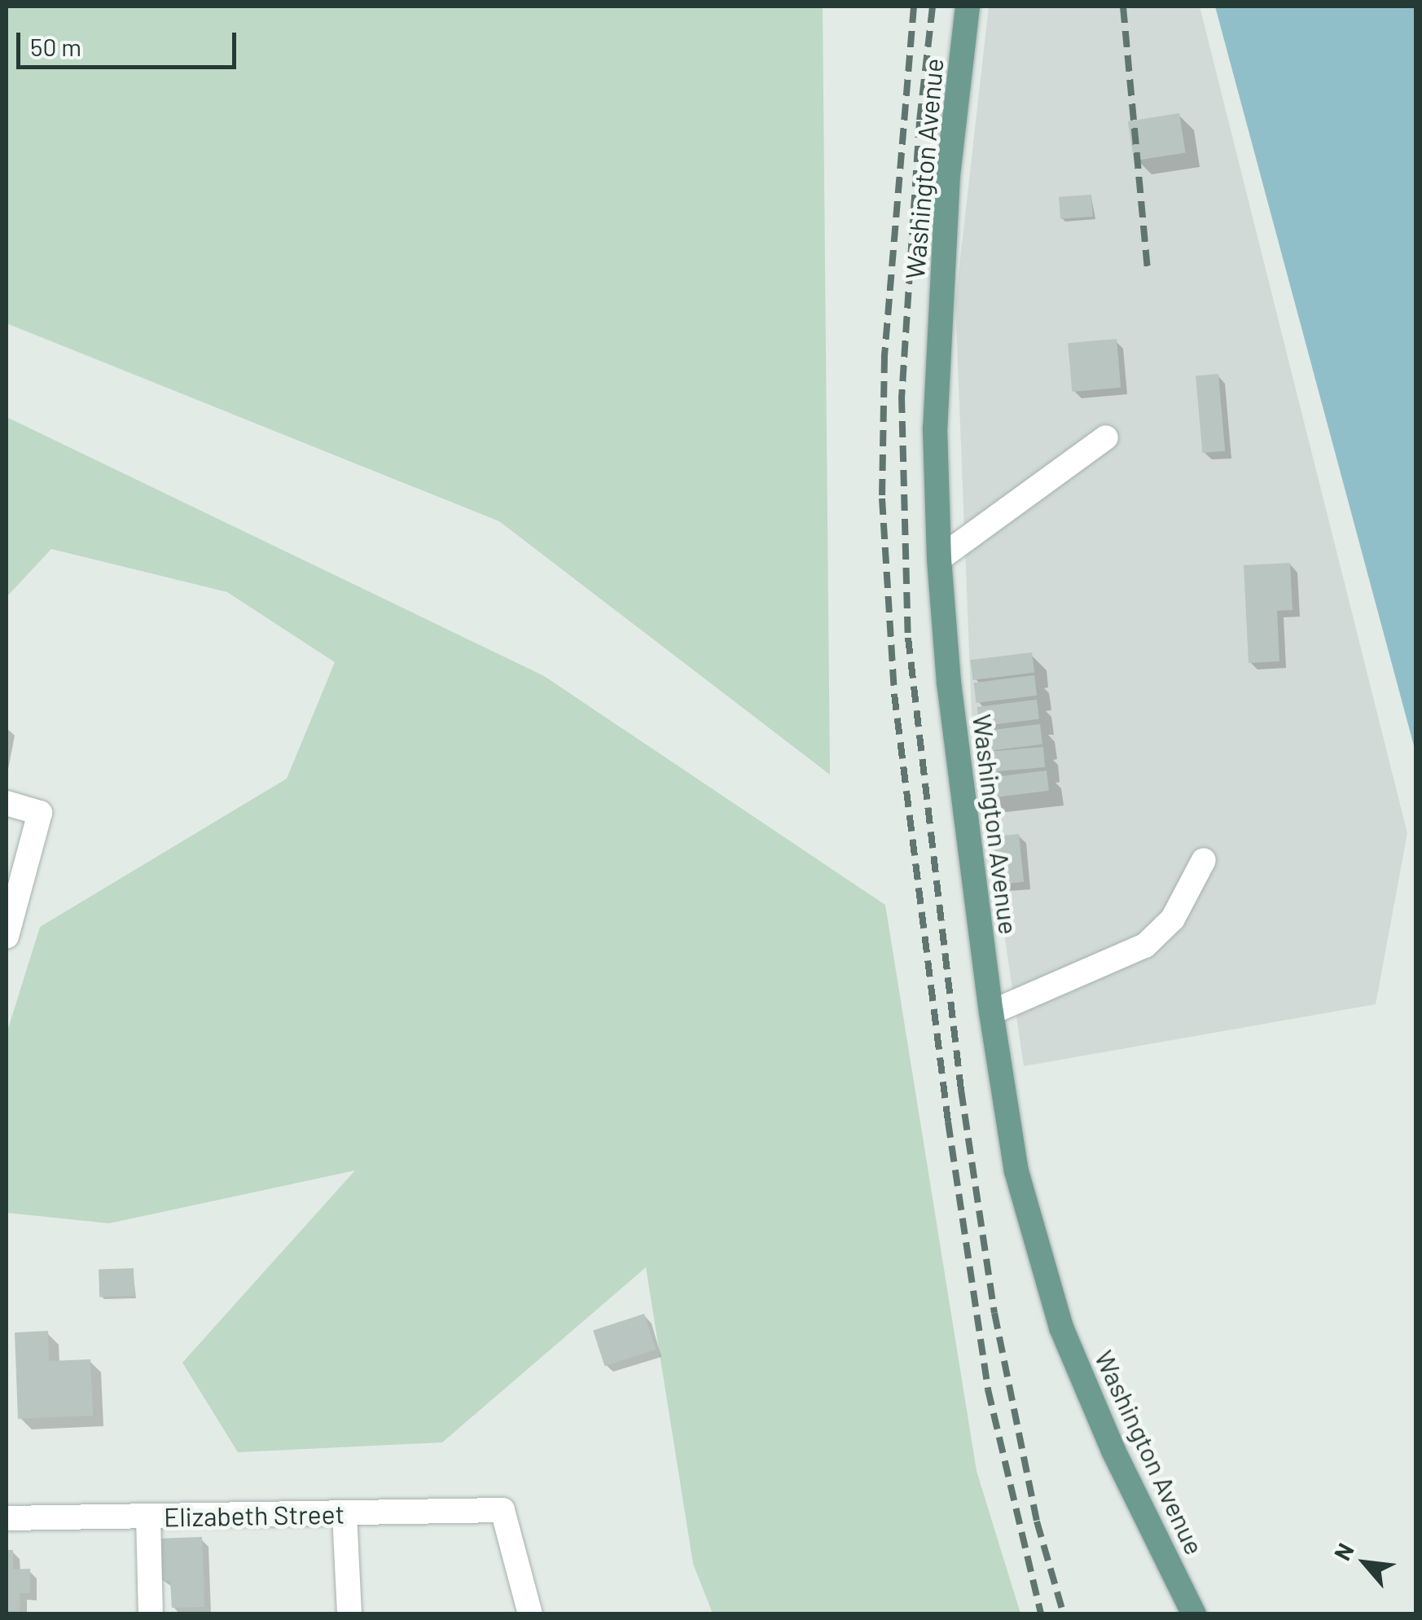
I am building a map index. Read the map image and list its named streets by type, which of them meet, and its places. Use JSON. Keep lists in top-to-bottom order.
{
  "streets": {
    "main road": ["Washington Avenue"],
    "street": ["Elizabeth Street"]
  },
  "scale_bar": "50 m",
  "north": "top left"
}
